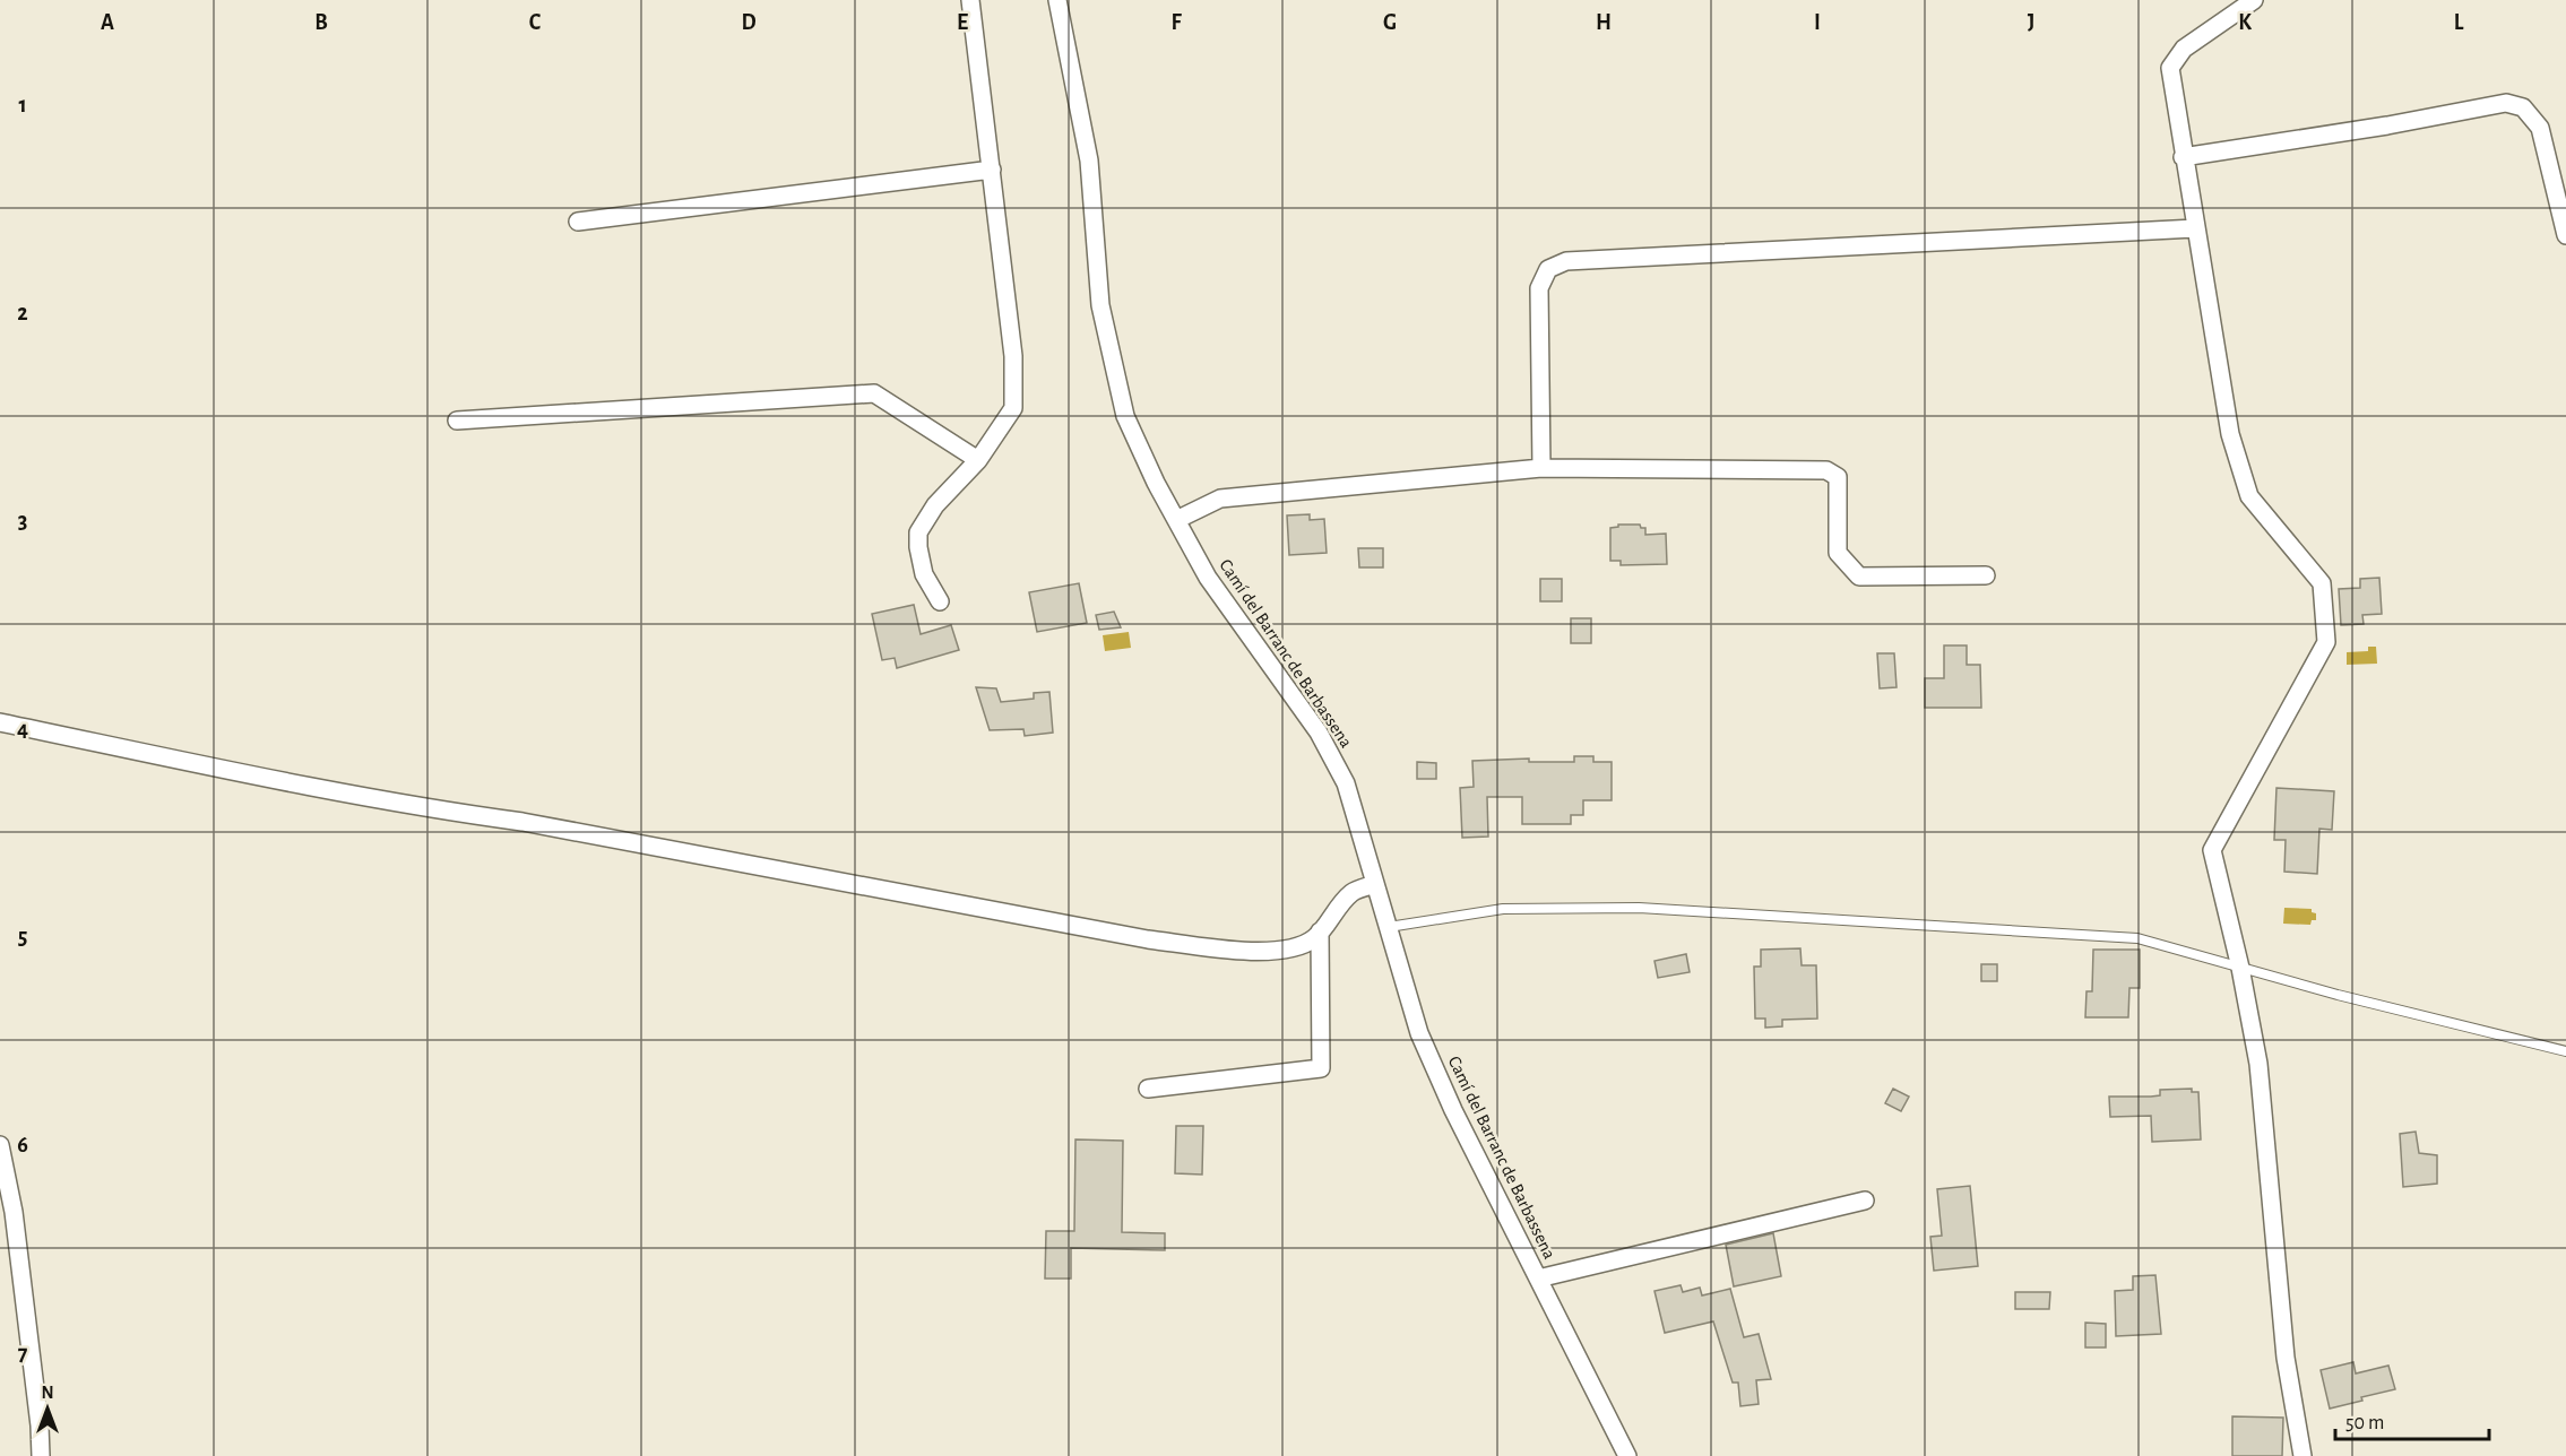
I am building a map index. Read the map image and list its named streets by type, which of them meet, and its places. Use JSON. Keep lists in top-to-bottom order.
{
  "streets": {
    "street": ["Camí del Barranc de Barbassena"]
  },
  "scale_bar": "50 m",
  "north": "top",
  "grid": {
    "columns": [
      "A",
      "B",
      "C",
      "D",
      "E",
      "F",
      "G",
      "H",
      "I",
      "J",
      "K",
      "L"
    ],
    "rows": [
      "1",
      "2",
      "3",
      "4",
      "5",
      "6",
      "7"
    ]
  }
}
